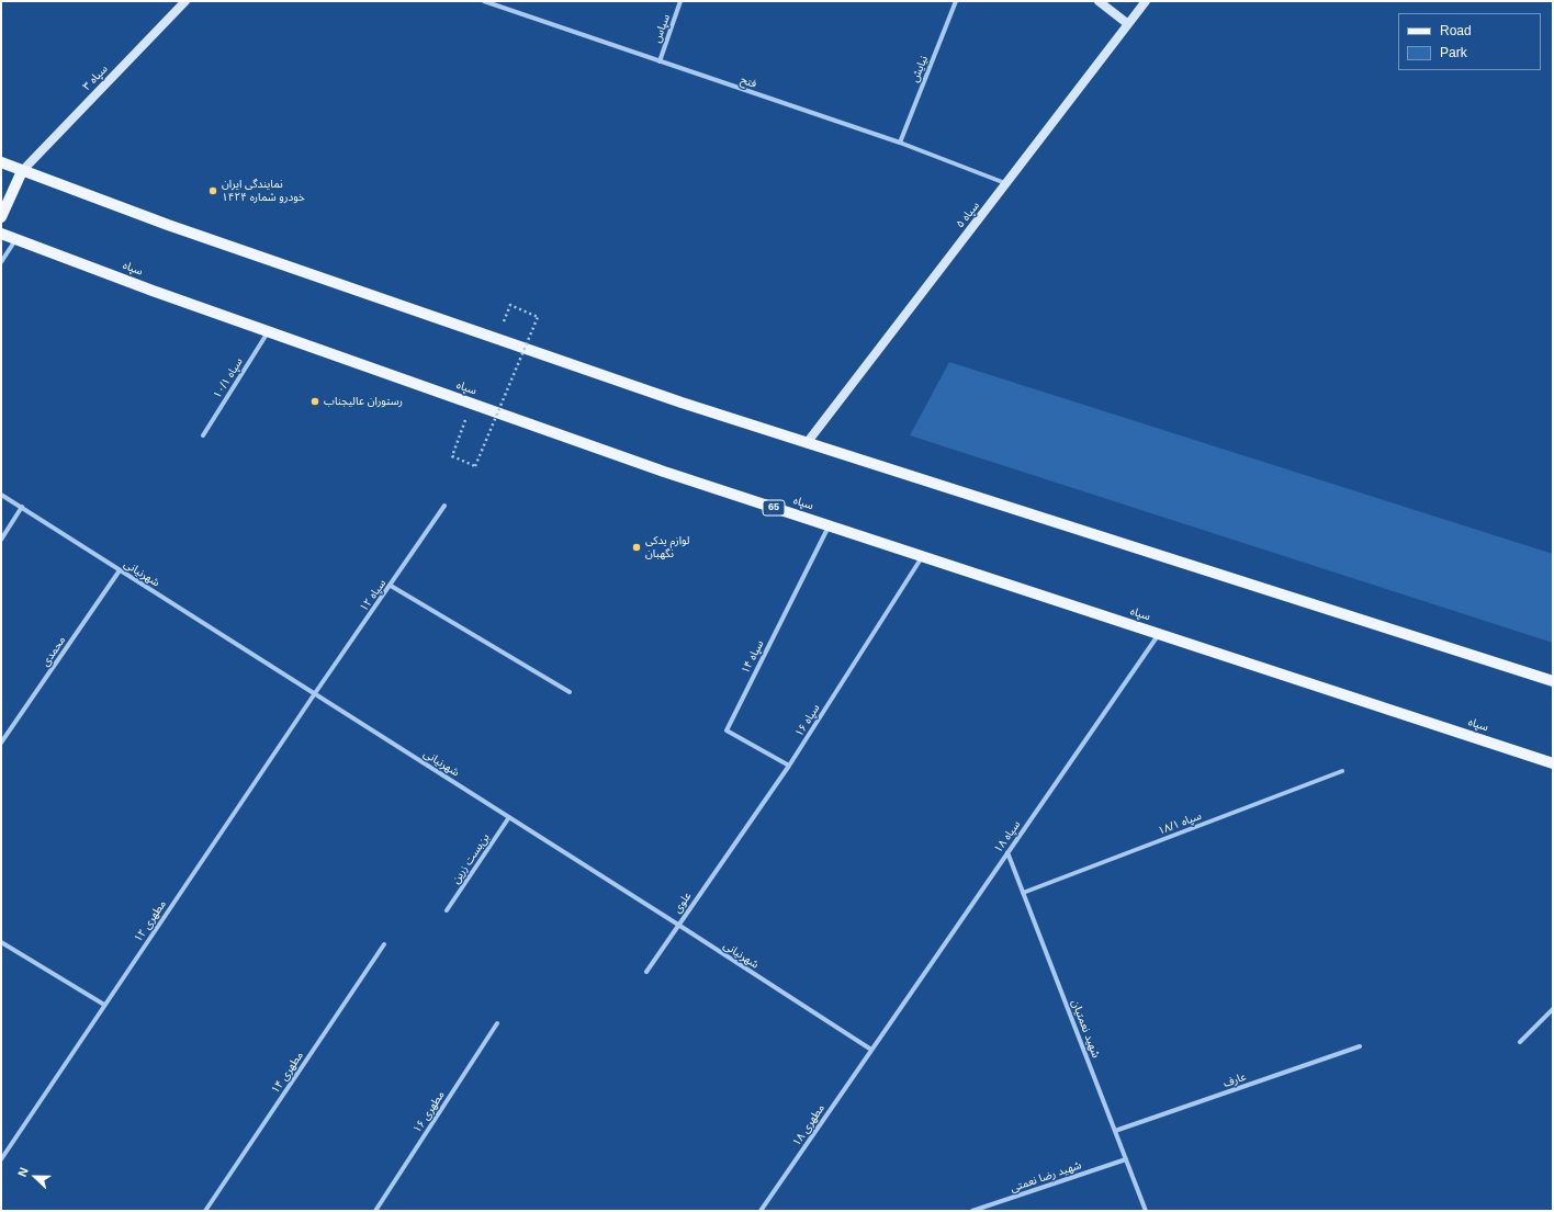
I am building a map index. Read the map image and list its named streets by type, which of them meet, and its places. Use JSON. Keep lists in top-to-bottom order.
{
  "streets": {
    "main road": ["سپاه", "65"],
    "street": [
      "سپاس",
      "نیایش",
      "سپاه ۳",
      "فتح",
      "سپاه ۵",
      "سپاه ۱۰/۱",
      "شهرنیانی",
      "سپاه ۱۲",
      "محمدی",
      "سپاه ۱۴",
      "سپاه ۱۶",
      "سپاه ۱۸/۱",
      "سپاه ۱۸",
      "بن‌بست زرین",
      "علوی",
      "مطهری ۱۲",
      "شهید نعمتیان",
      "مطهری ۱۴",
      "عارف",
      "مطهری ۱۶",
      "مطهری ۱۸",
      "شهید رضا نعمتی"
    ]
  },
  "crossings": [
    ["سپاس", "فتح"],
    ["نیایش", "فتح"],
    ["فتح", "سپاه ۵"],
    ["سپاه", "سپاه ۱۰/۱"],
    ["سپاه", "سپاه ۱۴"],
    ["سپاه", "سپاه ۱۶"],
    ["سپاه", "سپاه ۱۸"],
    ["شهرنیانی", "سپاه ۱۲"],
    ["شهرنیانی", "محمدی"],
    ["شهرنیانی", "سپاه ۱۸"],
    ["شهرنیانی", "بن‌بست زرین"],
    ["شهرنیانی", "علوی"],
    ["شهرنیانی", "مطهری ۱۲"],
    ["شهرنیانی", "مطهری ۱۸"],
    ["سپاه ۱۲", "مطهری ۱۲"],
    ["سپاه ۱۴", "سپاه ۱۶"],
    ["سپاه ۱۶", "علوی"],
    ["سپاه ۱۸/۱", "شهید نعمتیان"],
    ["سپاه ۱۸", "شهید نعمتیان"],
    ["سپاه ۱۸", "مطهری ۱۸"],
    ["شهید نعمتیان", "عارف"],
    ["شهید نعمتیان", "شهید رضا نعمتی"]
  ],
  "places": ["نمایندگی ایران خودرو شماره ۱۴۲۴", "رستوران عالیجناب", "لوازم یدکی نگهبان"],
  "legend": ["Road", "Park"],
  "north": "left"
}
